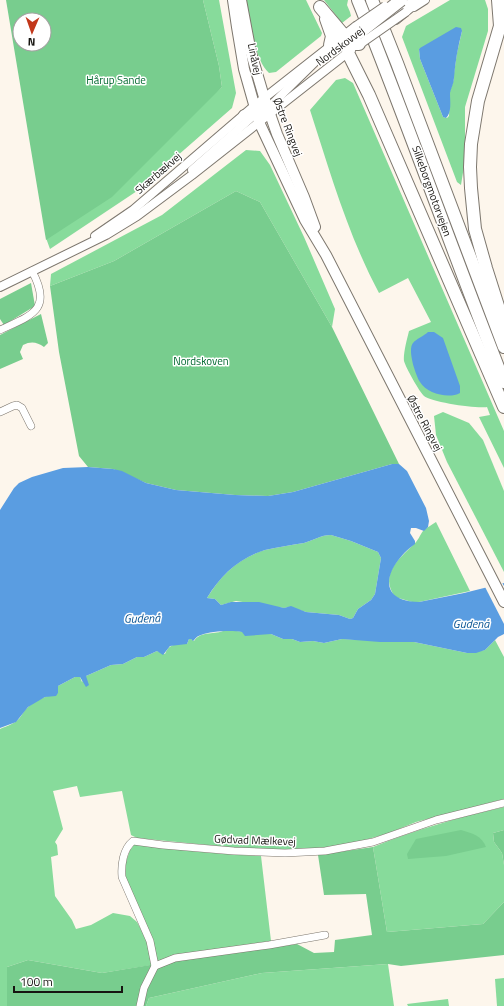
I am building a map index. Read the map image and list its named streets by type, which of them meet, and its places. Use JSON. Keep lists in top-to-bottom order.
{
  "streets": {
    "highway": ["Silkeborgmotorvejen"],
    "main road": ["Linåvej", "Østre Ringvej"],
    "street": ["Nordskovvej", "Skærbækvej", "Gødvad Mælkevej"]
  },
  "crossings": [
    ["Nordskovvej", "Linåvej"],
    ["Nordskovvej", "Østre Ringvej"],
    ["Nordskovvej", "Skærbækvej"],
    ["Linåvej", "Østre Ringvej"],
    ["Linåvej", "Skærbækvej"],
    ["Østre Ringvej", "Skærbækvej"]
  ],
  "water": ["Gudenå"],
  "parks": ["Hårup Sande", "Nordskoven"],
  "scale_bar": "100 m",
  "north": "bottom"
}
